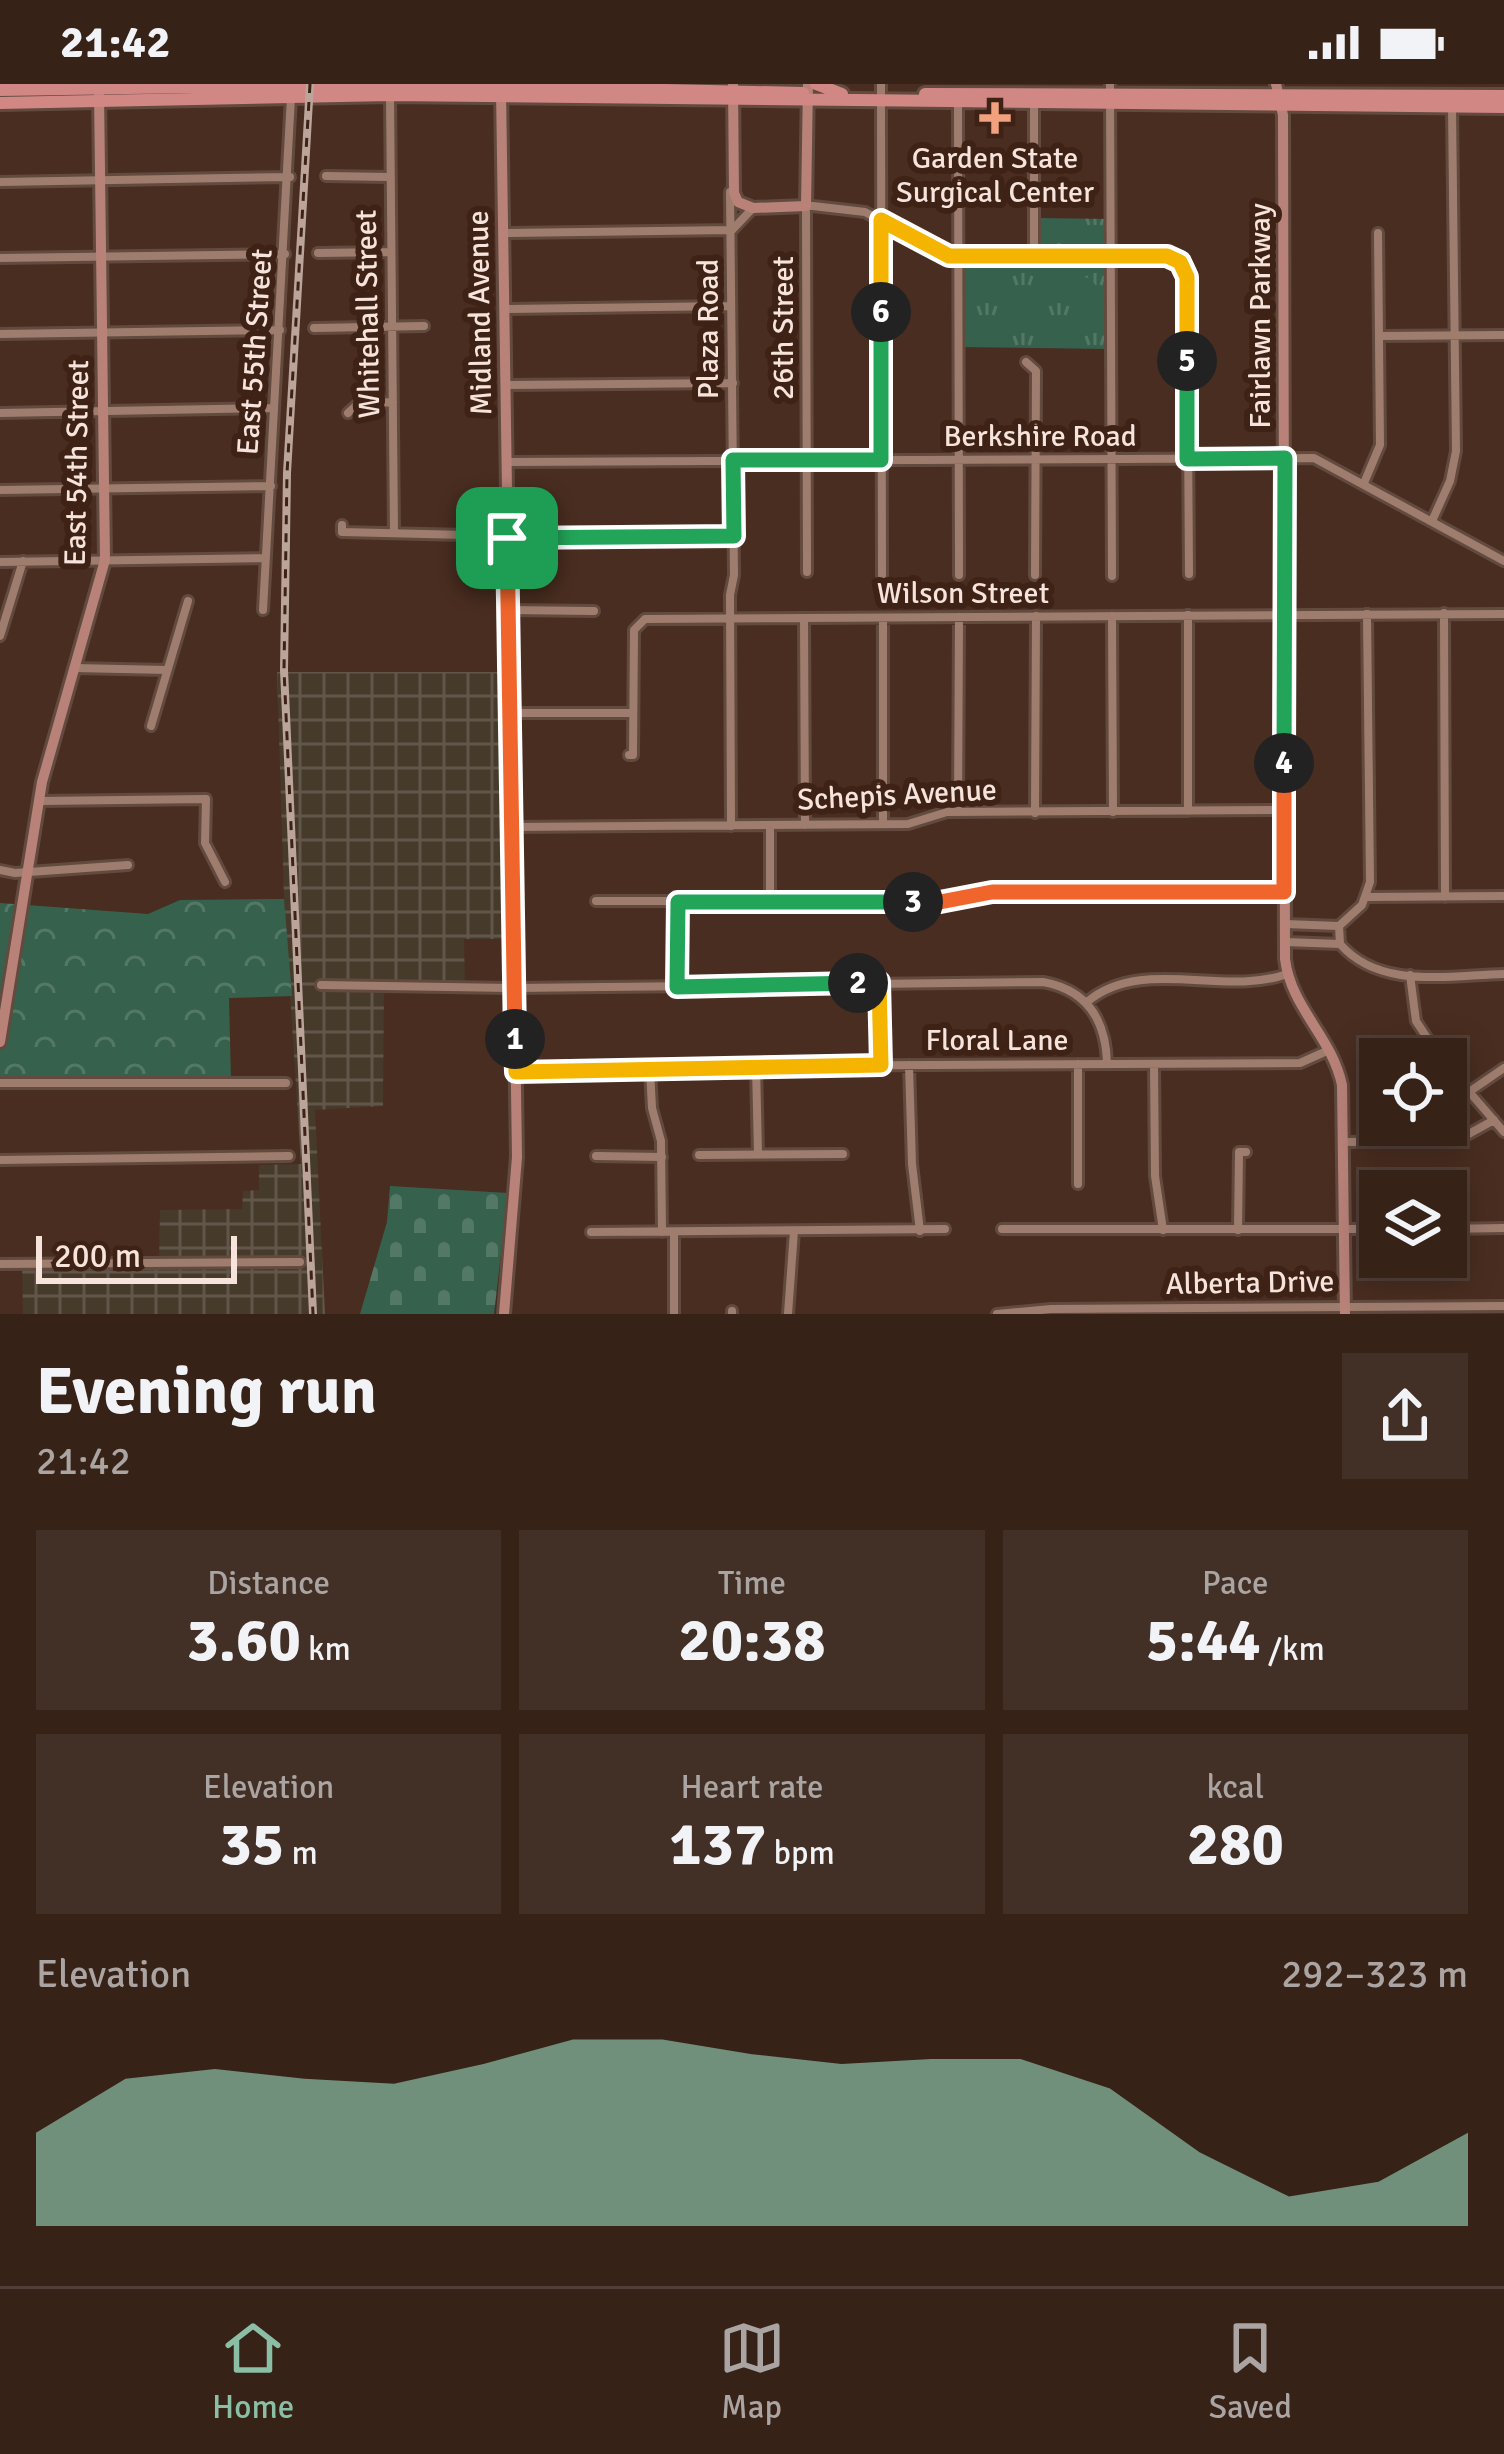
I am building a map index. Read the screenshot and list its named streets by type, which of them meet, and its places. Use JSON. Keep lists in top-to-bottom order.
{
  "streets": {
    "street": [
      "Midland Avenue",
      "Whitehall Street",
      "Fairlawn Parkway",
      "26th Street",
      "Plaza Road",
      "East 55th Street",
      "Berkshire Road",
      "East 54th Street",
      "Wilson Street",
      "Schepis Avenue",
      "Floral Lane",
      "Alberta Drive"
    ]
  },
  "crossings": [
    ["Midland Avenue", "Berkshire Road"],
    ["Midland Avenue", "Schepis Avenue"],
    ["Midland Avenue", "Floral Lane"],
    ["Fairlawn Parkway", "Berkshire Road"],
    ["Fairlawn Parkway", "Wilson Street"],
    ["Fairlawn Parkway", "Schepis Avenue"],
    ["Fairlawn Parkway", "Floral Lane"],
    ["Fairlawn Parkway", "Alberta Drive"],
    ["26th Street", "Berkshire Road"],
    ["Plaza Road", "Berkshire Road"],
    ["Plaza Road", "Wilson Street"],
    ["Plaza Road", "Schepis Avenue"]
  ],
  "places": {
    "health": ["Garden State Surgical Center"]
  },
  "scale_bar": "200 m",
  "page": {
    "status": "21:42",
    "pins": [
      "6",
      "5",
      "4",
      "3",
      "2",
      "1"
    ],
    "scale": "200 m",
    "heading": ["Evening run", "21:42"],
    "stats": [
      ["Distance", "3.60 km"],
      ["Time", "20:38"],
      ["Pace", "5:44 /km"],
      ["Elevation", "35 m"],
      ["Heart rate", "137 bpm"],
      ["kcal", "280"]
    ],
    "chart": ["Elevation", "292–323 m"],
    "tabs": ["Home", "Map", "Saved"]
  }
}
